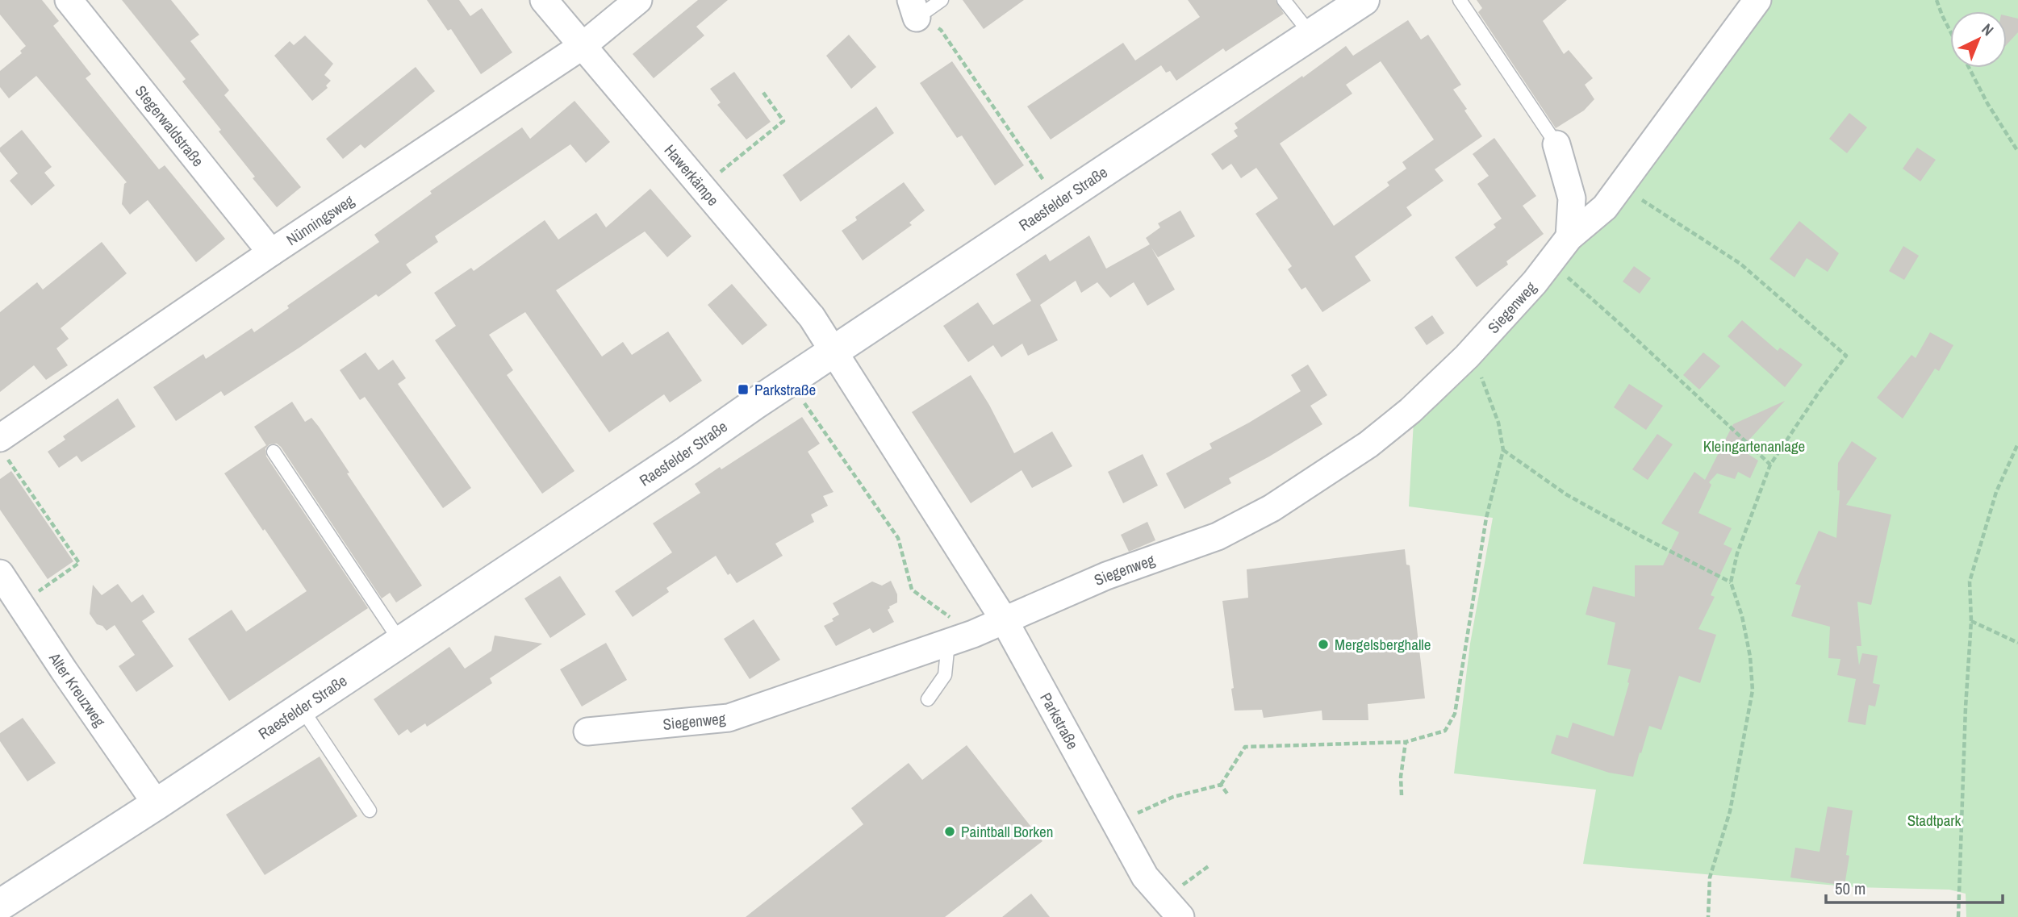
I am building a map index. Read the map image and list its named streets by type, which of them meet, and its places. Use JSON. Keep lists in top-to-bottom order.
{
  "streets": {
    "main road": ["Raesfelder Straße"],
    "street": [
      "Stegerwaldstraße",
      "Hawerkämpe",
      "Nünningsweg",
      "Siegenweg",
      "Alter Kreuzweg",
      "Parkstraße"
    ]
  },
  "crossings": [
    ["Stegerwaldstraße", "Nünningsweg"],
    ["Hawerkämpe", "Raesfelder Straße"],
    ["Hawerkämpe", "Nünningsweg"],
    ["Hawerkämpe", "Parkstraße"],
    ["Raesfelder Straße", "Alter Kreuzweg"],
    ["Raesfelder Straße", "Parkstraße"],
    ["Siegenweg", "Parkstraße"]
  ],
  "parks": ["Kleingartenanlage", "Stadtpark"],
  "places": {
    "transit": ["Parkstraße"],
    "other": ["Mergelsberghalle", "Paintball Borken"]
  },
  "scale_bar": "50 m",
  "north": "top right"
}
